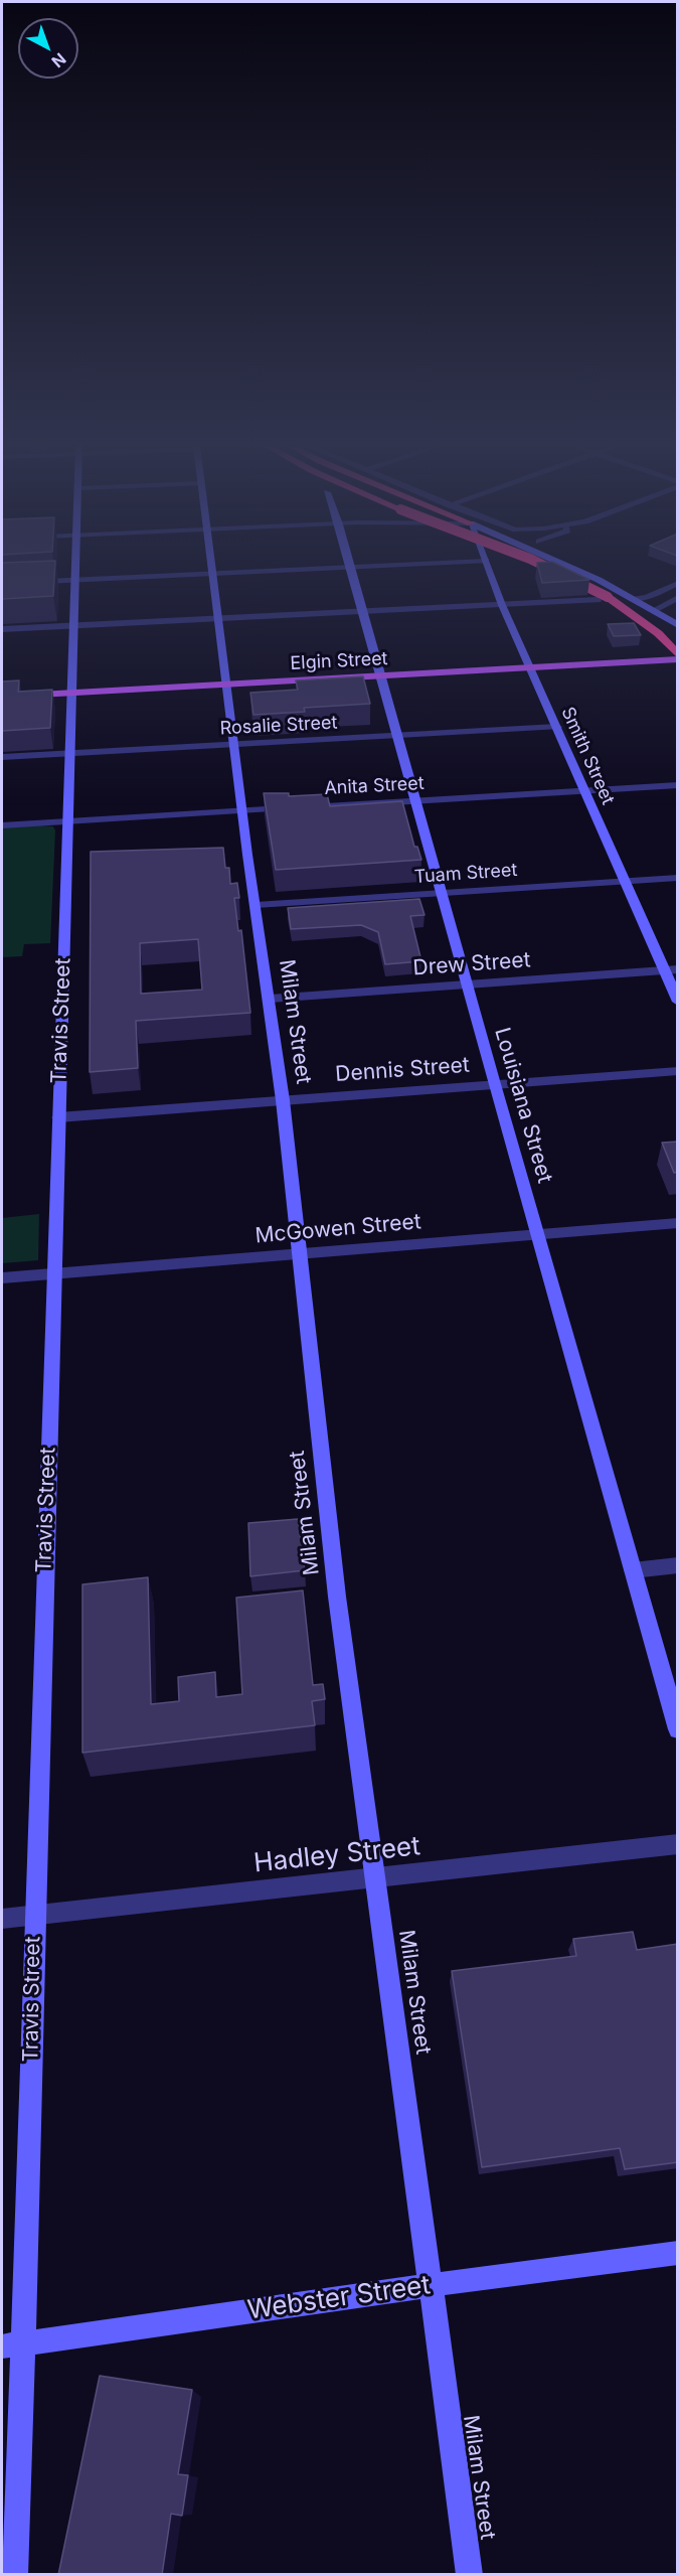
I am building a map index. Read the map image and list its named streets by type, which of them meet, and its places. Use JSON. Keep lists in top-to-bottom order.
{
  "streets": {
    "main road": [
      "Elgin Street",
      "Smith Street",
      "Travis Street",
      "Milam Street",
      "Louisiana Street",
      "Webster Street"
    ],
    "street": [
      "Rosalie Street",
      "Anita Street",
      "Tuam Street",
      "Drew Street",
      "Dennis Street",
      "McGowen Street",
      "Hadley Street"
    ]
  },
  "crossings": [
    ["Elgin Street", "Smith Street"],
    ["Elgin Street", "Travis Street"],
    ["Elgin Street", "Milam Street"],
    ["Elgin Street", "Louisiana Street"],
    ["Rosalie Street", "Smith Street"],
    ["Rosalie Street", "Travis Street"],
    ["Rosalie Street", "Milam Street"],
    ["Rosalie Street", "Louisiana Street"],
    ["Smith Street", "Anita Street"],
    ["Smith Street", "Tuam Street"],
    ["Smith Street", "Drew Street"],
    ["Anita Street", "Travis Street"],
    ["Anita Street", "Milam Street"],
    ["Anita Street", "Louisiana Street"],
    ["Tuam Street", "Milam Street"],
    ["Tuam Street", "Louisiana Street"],
    ["Drew Street", "Milam Street"],
    ["Drew Street", "Louisiana Street"],
    ["Travis Street", "Dennis Street"],
    ["Travis Street", "McGowen Street"],
    ["Travis Street", "Hadley Street"],
    ["Travis Street", "Webster Street"],
    ["Milam Street", "Dennis Street"],
    ["Milam Street", "McGowen Street"],
    ["Milam Street", "Hadley Street"],
    ["Milam Street", "Webster Street"],
    ["Dennis Street", "Louisiana Street"],
    ["Louisiana Street", "McGowen Street"]
  ],
  "north": "bottom right"
}
